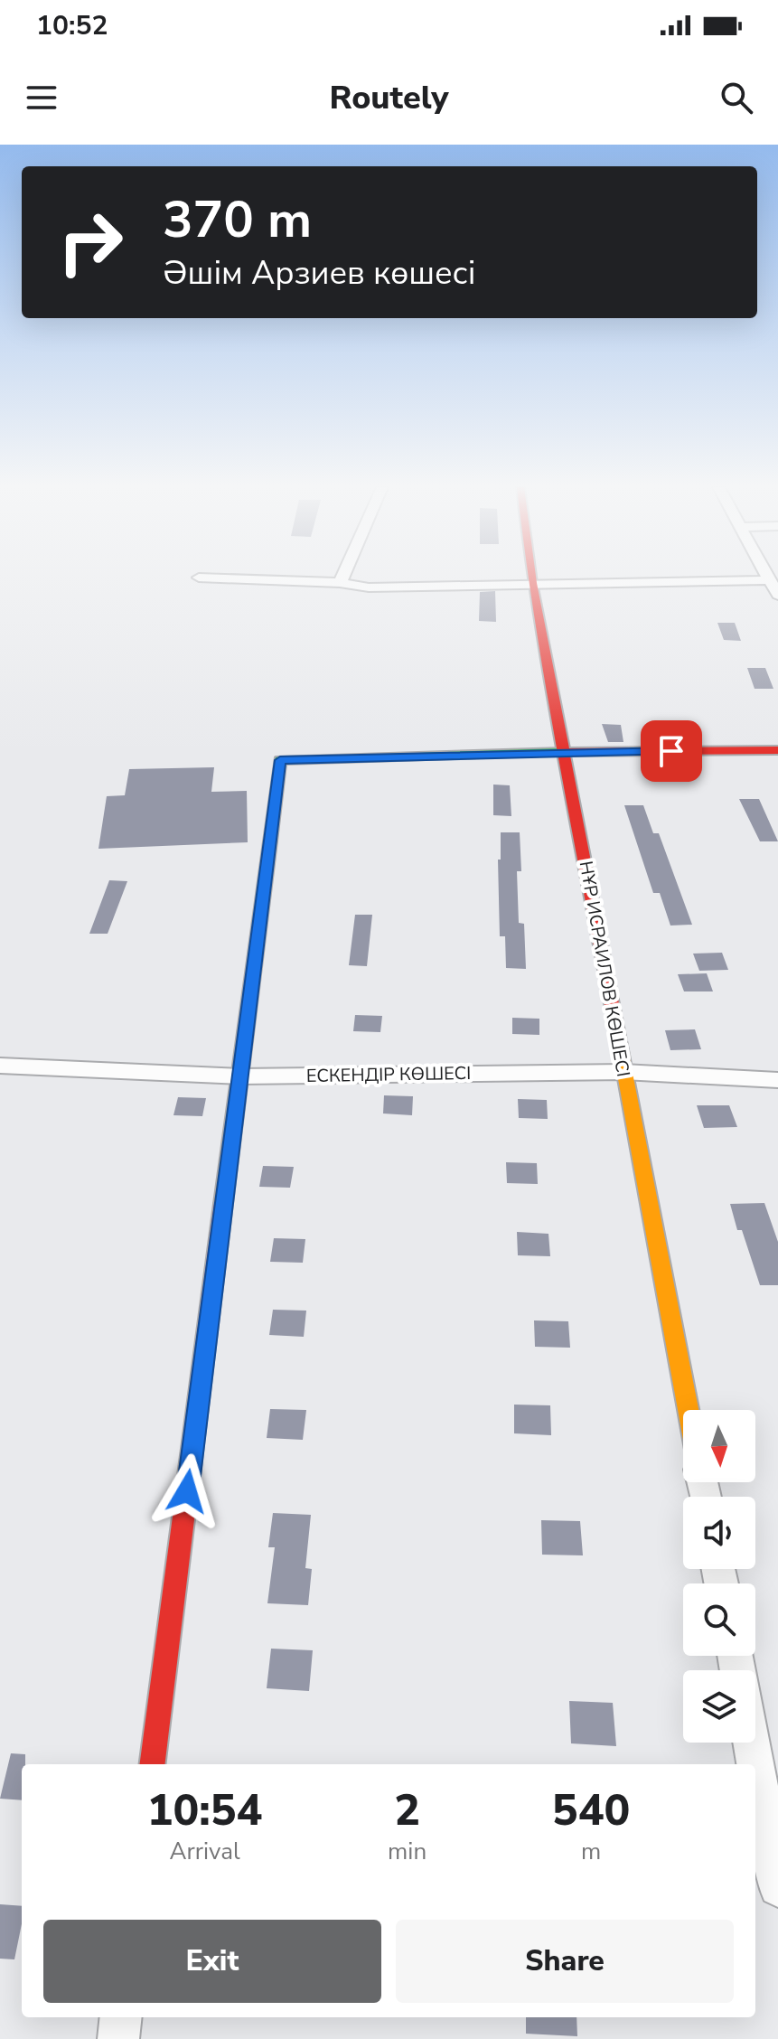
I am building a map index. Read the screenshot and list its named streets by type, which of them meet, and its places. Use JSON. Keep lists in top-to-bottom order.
{
  "streets": {
    "street": ["НҰР ИСРАИЛОВ КӨШЕСІ", "ЕСКЕНДІР КӨШЕСІ"]
  },
  "crossings": [
    ["НҰР ИСРАИЛОВ КӨШЕСІ", "ЕСКЕНДІР КӨШЕСІ"]
  ],
  "north": "bottom",
  "page": {
    "status": "10:52",
    "header": "Routely",
    "turn": ["370 m", "Әшім Арзиев көшесі"],
    "eta": [
      "10:54",
      "Arrival",
      "2",
      "min",
      "540",
      "m"
    ],
    "buttons": ["Exit", "Share"]
  }
}
